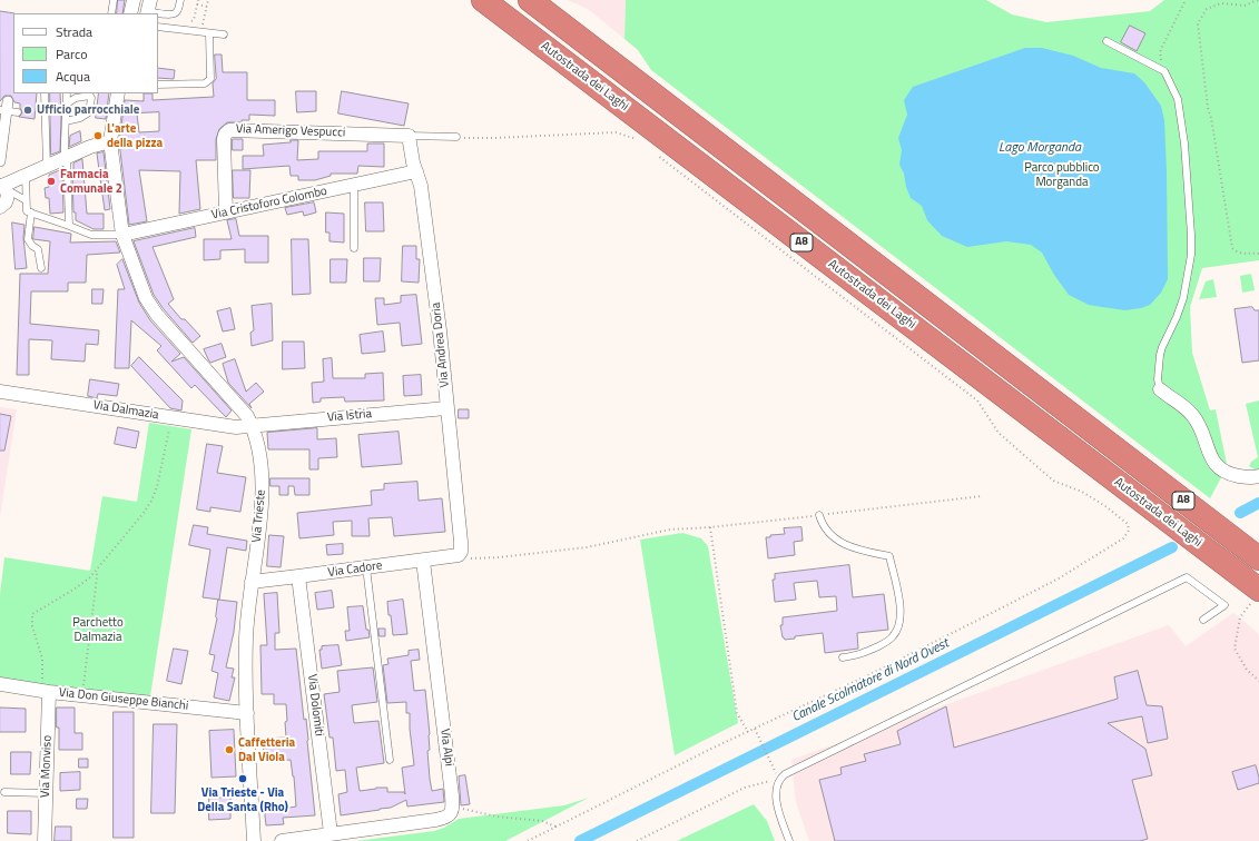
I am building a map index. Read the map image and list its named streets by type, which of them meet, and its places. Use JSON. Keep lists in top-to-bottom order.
{
  "streets": {
    "highway": ["Autostrada dei Laghi", "A8"],
    "street": [
      "Via Amerigo Vespucci",
      "Via Cristoforo Colombo",
      "Via Andrea Doria",
      "Via Dalmazia",
      "Via Istria",
      "Via Trieste",
      "Via Cadore",
      "Via Don Giuseppe Bianchi",
      "Via Dolomiti",
      "Via Alpi",
      "Via Monviso"
    ]
  },
  "crossings": [
    ["Via Amerigo Vespucci", "Via Cristoforo Colombo"],
    ["Via Amerigo Vespucci", "Via Andrea Doria"],
    ["Via Cristoforo Colombo", "Via Andrea Doria"],
    ["Via Cristoforo Colombo", "Via Trieste"],
    ["Via Andrea Doria", "Via Istria"],
    ["Via Andrea Doria", "Via Cadore"],
    ["Via Dalmazia", "Via Istria"],
    ["Via Dalmazia", "Via Trieste"],
    ["Via Istria", "Via Trieste"],
    ["Via Trieste", "Via Cadore"],
    ["Via Trieste", "Via Don Giuseppe Bianchi"],
    ["Via Cadore", "Via Dolomiti"],
    ["Via Cadore", "Via Alpi"],
    ["Via Don Giuseppe Bianchi", "Via Monviso"]
  ],
  "water": ["Lago Morganda", "Canale Scolmatore di Nord Ovest"],
  "parks": ["Parco pubblico Morganda", "Parchetto Dalmazia"],
  "places": [
    "Ufficio parrocchiale",
    "L'arte della pizza",
    "Farmacia Comunale 2",
    "Caffetteria Dal Viola",
    "Via Trieste - Via Della Santa (Rho)"
  ],
  "legend": ["Strada", "Parco", "Acqua"]
}
